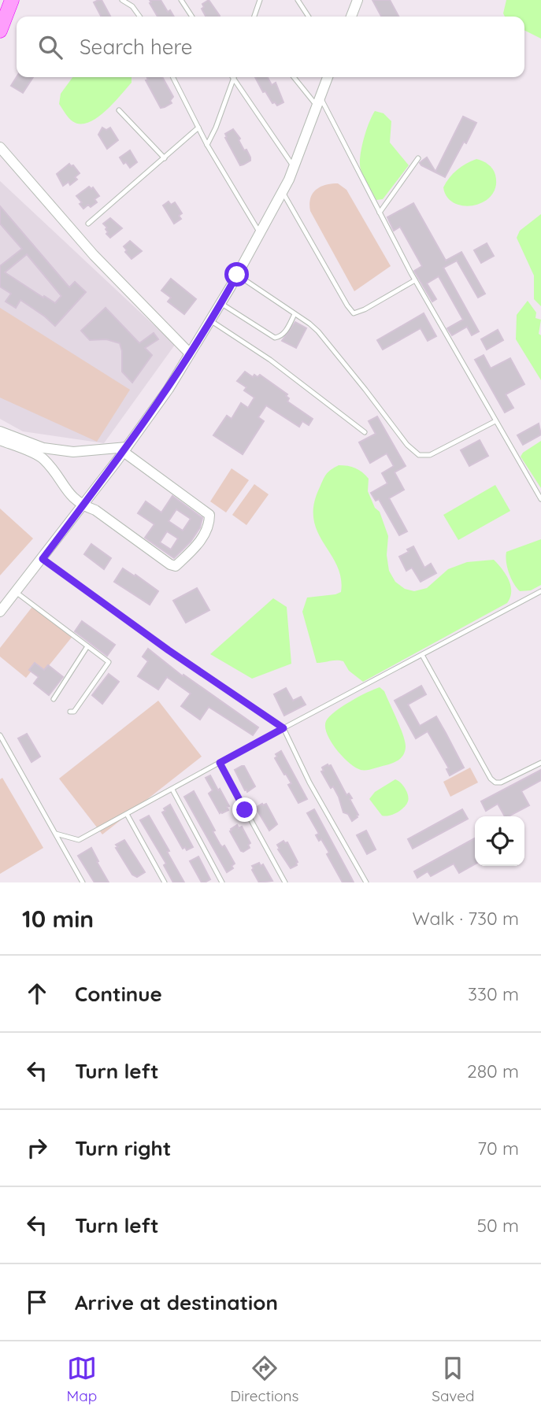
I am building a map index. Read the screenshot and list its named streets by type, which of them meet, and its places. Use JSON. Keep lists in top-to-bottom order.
{
  "page": {
    "search": "Search here",
    "heading": ["10 min", "Walk · 730 m"],
    "list": [
      ["Continue", "330 m"],
      ["Turn left", "280 m"],
      ["Turn right", "70 m"],
      ["Turn left", "50 m"],
      "Arrive at destination"
    ],
    "nav": ["Map", "Directions", "Saved"]
  }
}
